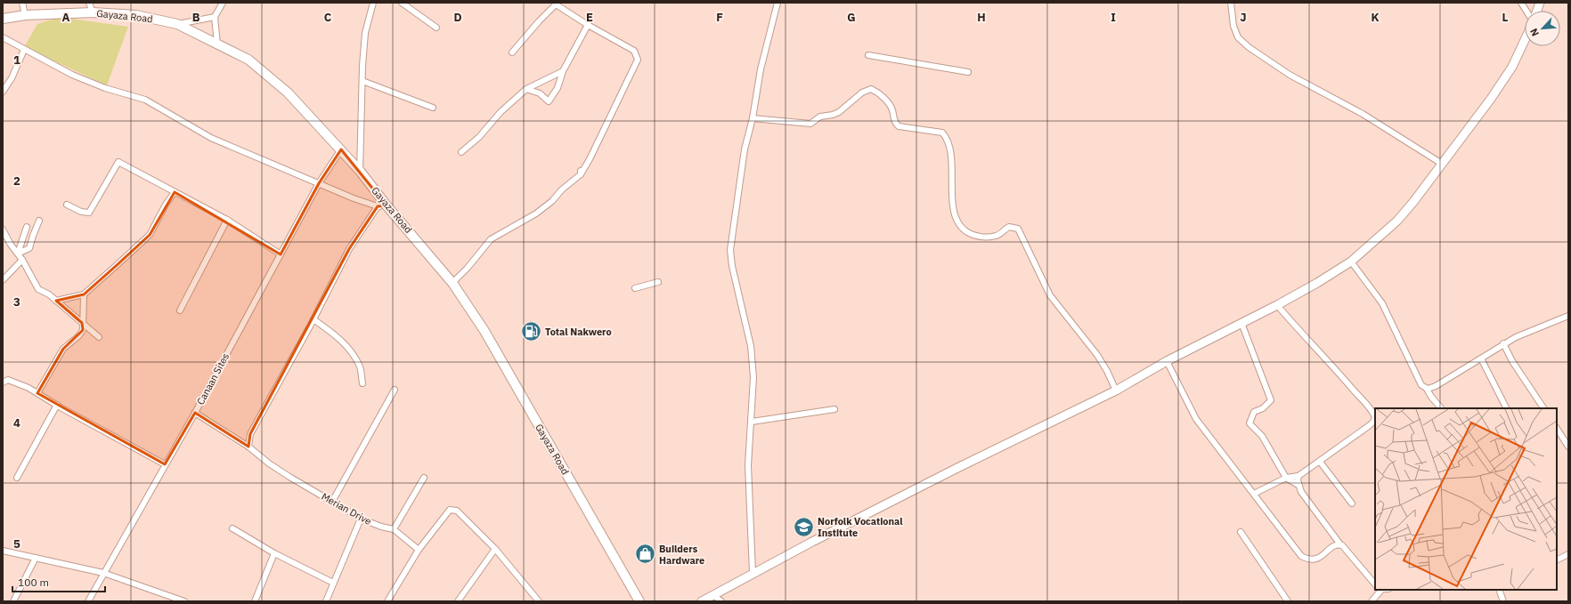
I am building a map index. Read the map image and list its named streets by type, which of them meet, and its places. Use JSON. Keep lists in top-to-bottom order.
{
  "streets": {
    "main road": ["Gayaza Road"],
    "street": ["Canaan Sites", "Merian Drive"]
  },
  "crossings": [
    ["Gayaza Road", "Canaan Sites"],
    ["Canaan Sites", "Merian Drive"]
  ],
  "places": {
    "fuel station": ["Total Nakwero"],
    "school or university": ["Norfolk Vocational Institute"],
    "shop": ["Builders Hardware"]
  },
  "scale_bar": "100 m",
  "north": "bottom left",
  "grid": {
    "columns": [
      "A",
      "B",
      "C",
      "D",
      "E",
      "F",
      "G",
      "H",
      "I",
      "J",
      "K",
      "L"
    ],
    "rows": [
      "1",
      "2",
      "3",
      "4",
      "5"
    ]
  }
}
